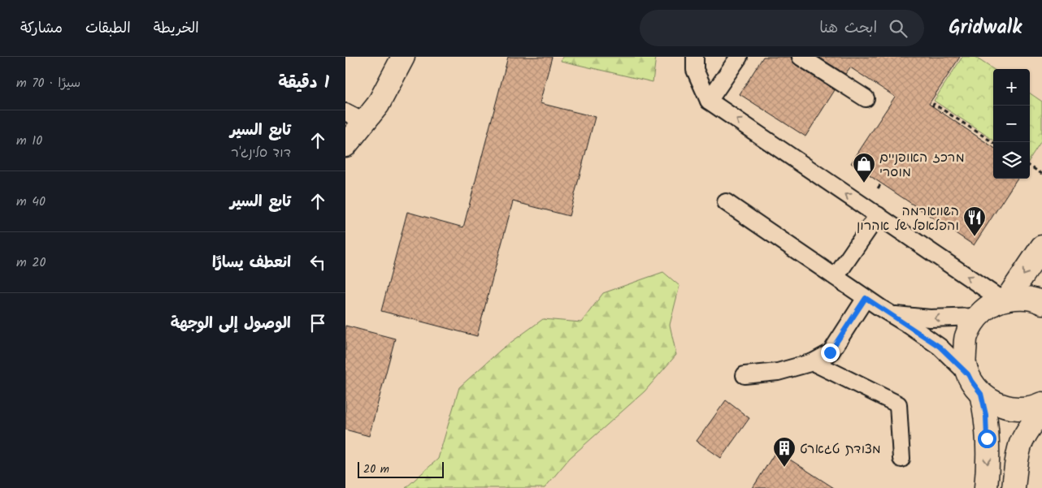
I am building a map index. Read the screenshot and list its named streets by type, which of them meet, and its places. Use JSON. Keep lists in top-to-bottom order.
{
  "places": {
    "shop": ["מרכז האופניים מוסרי"],
    "restaurant": ["השווארמה והפלאפל של אהרון"],
    "building": ["מצודת טגארט"]
  },
  "scale_bar": "20 m",
  "page": {
    "header": "Gridwalk",
    "search": "ابحث هنا",
    "nav": ["الخريطة", "الطبقات", "مشاركة"],
    "heading": ["1 دقيقة", "سيرًا · 70 m"],
    "map_buttons": ["+", "−"],
    "list": [
      ["تابع السير", "דוד סלינג'ר", "10 m"],
      ["تابع السير", "40 m"],
      ["انعطف يسارًا", "20 m"],
      "الوصول إلى الوجهة"
    ],
    "scale": "20 m"
  }
}
